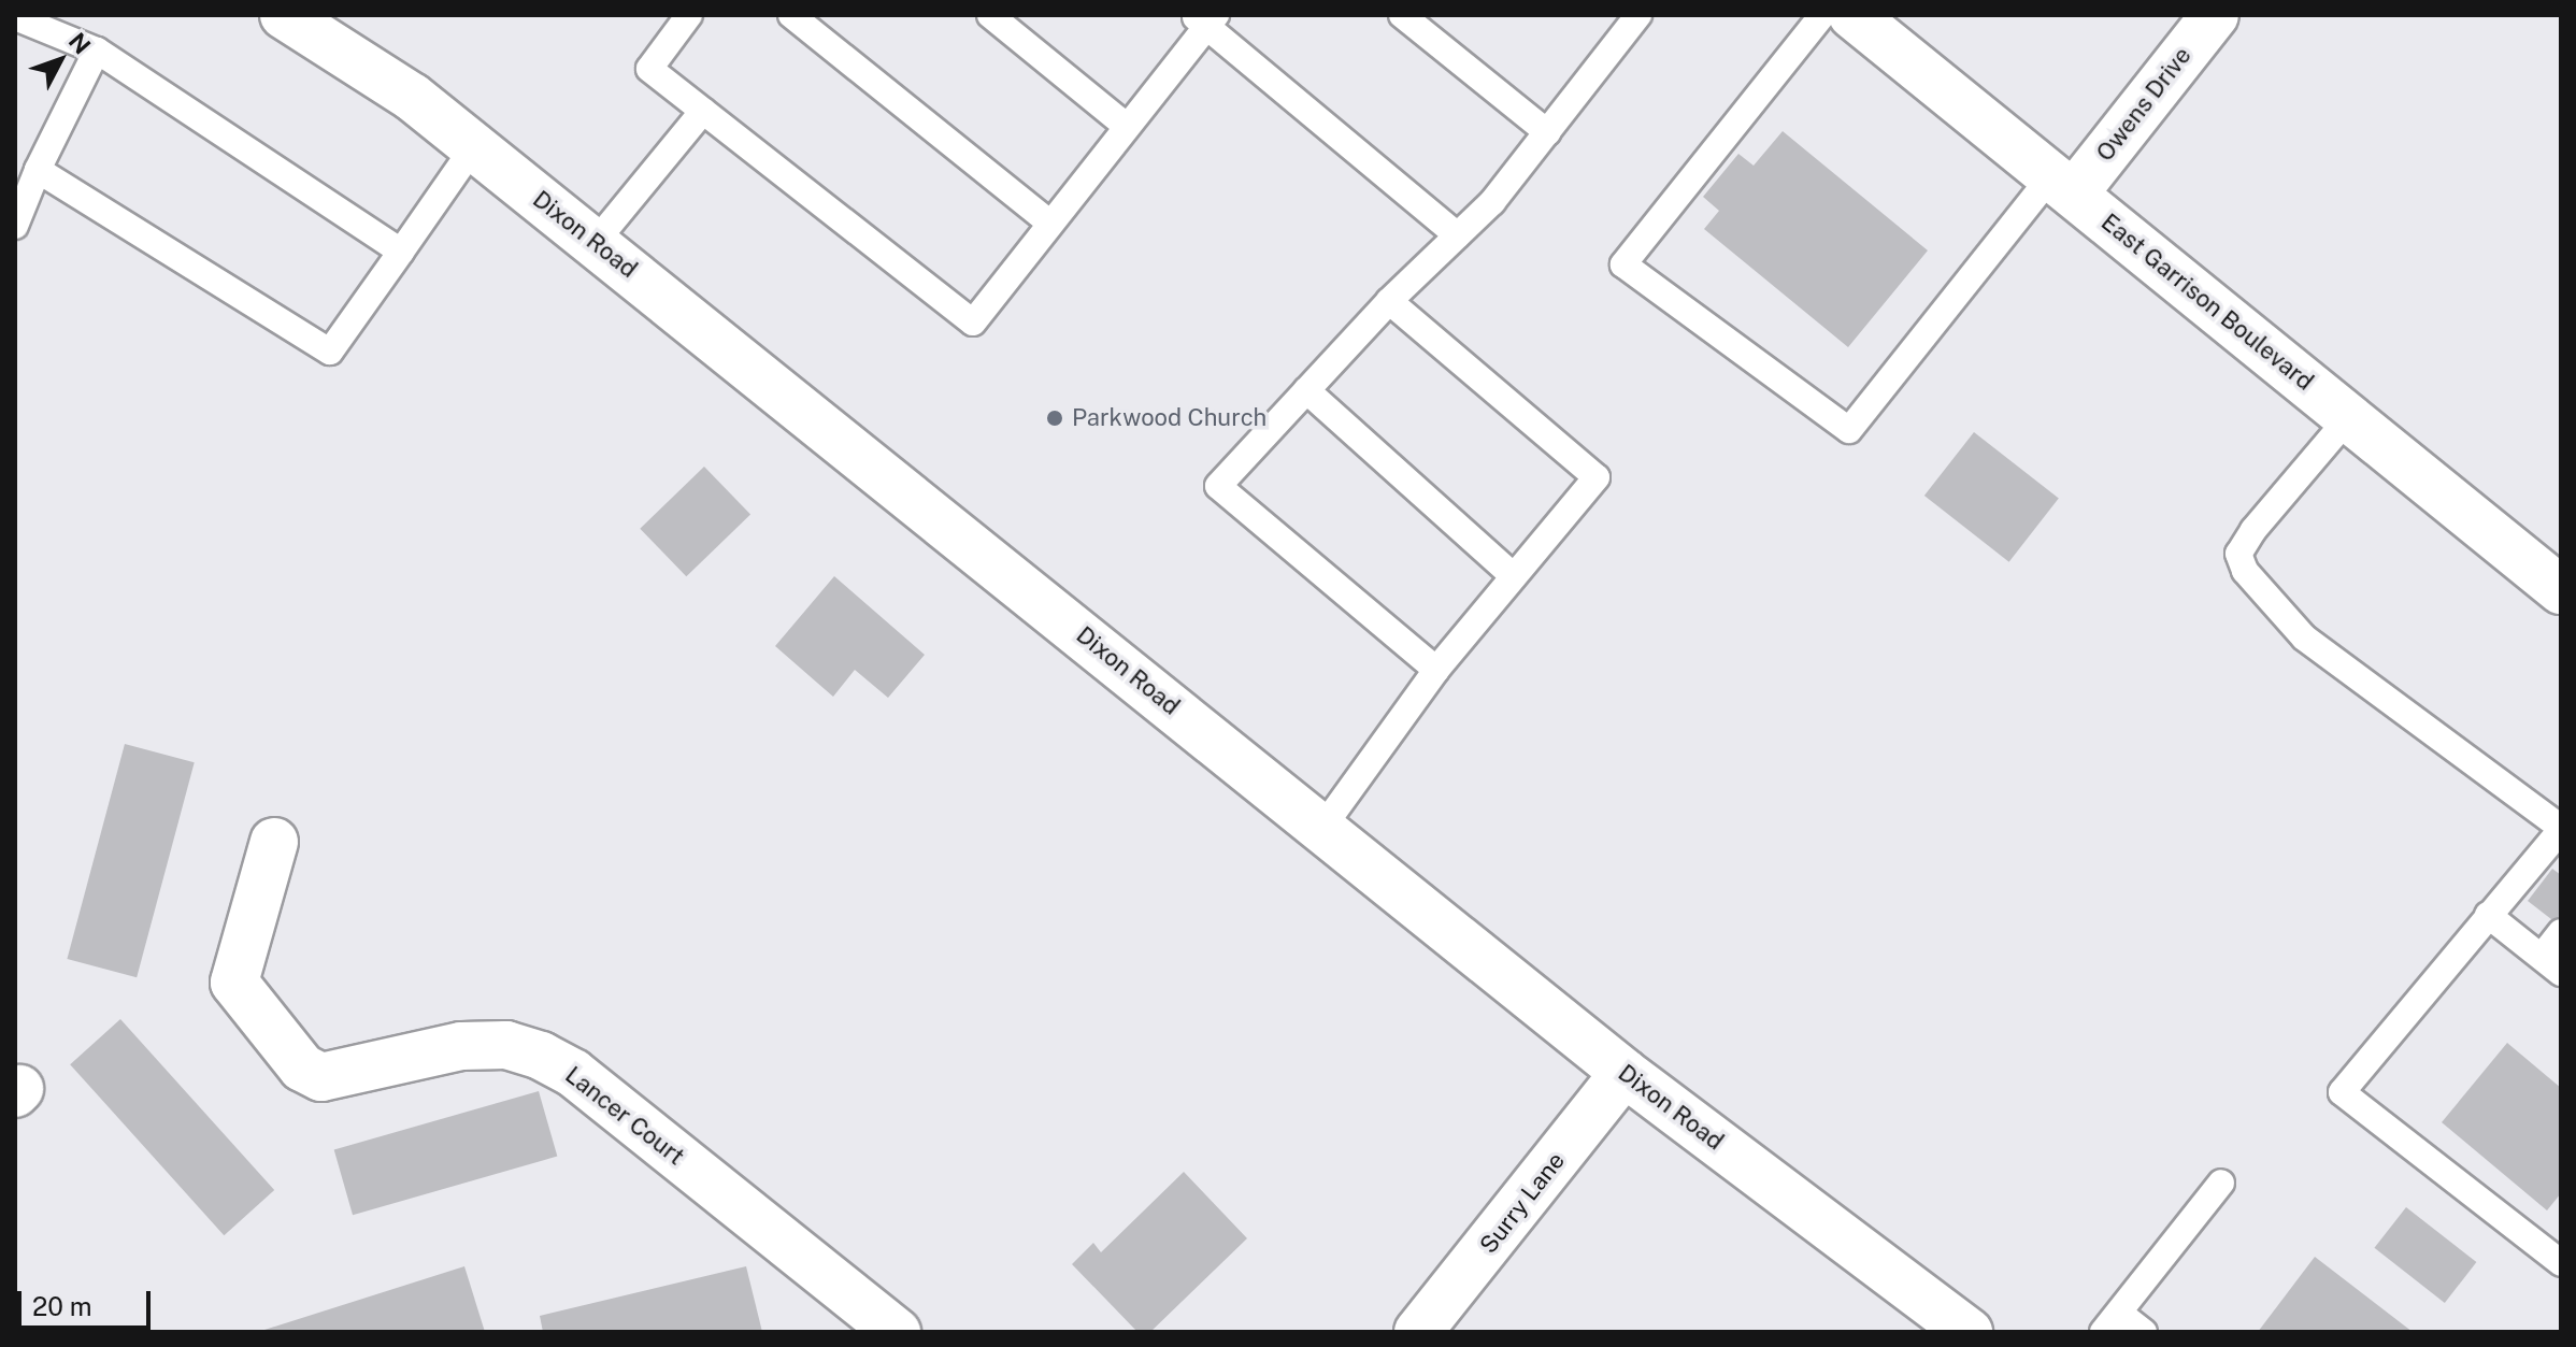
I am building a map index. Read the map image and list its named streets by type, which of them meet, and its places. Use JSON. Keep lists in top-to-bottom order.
{
  "streets": {
    "street": [
      "Owens Drive",
      "Dixon Road",
      "East Garrison Boulevard",
      "Lancer Court",
      "Surry Lane"
    ]
  },
  "crossings": [
    ["Owens Drive", "East Garrison Boulevard"],
    ["Dixon Road", "Surry Lane"]
  ],
  "places": ["Parkwood Church"],
  "scale_bar": "20 m",
  "north": "top right"
}
